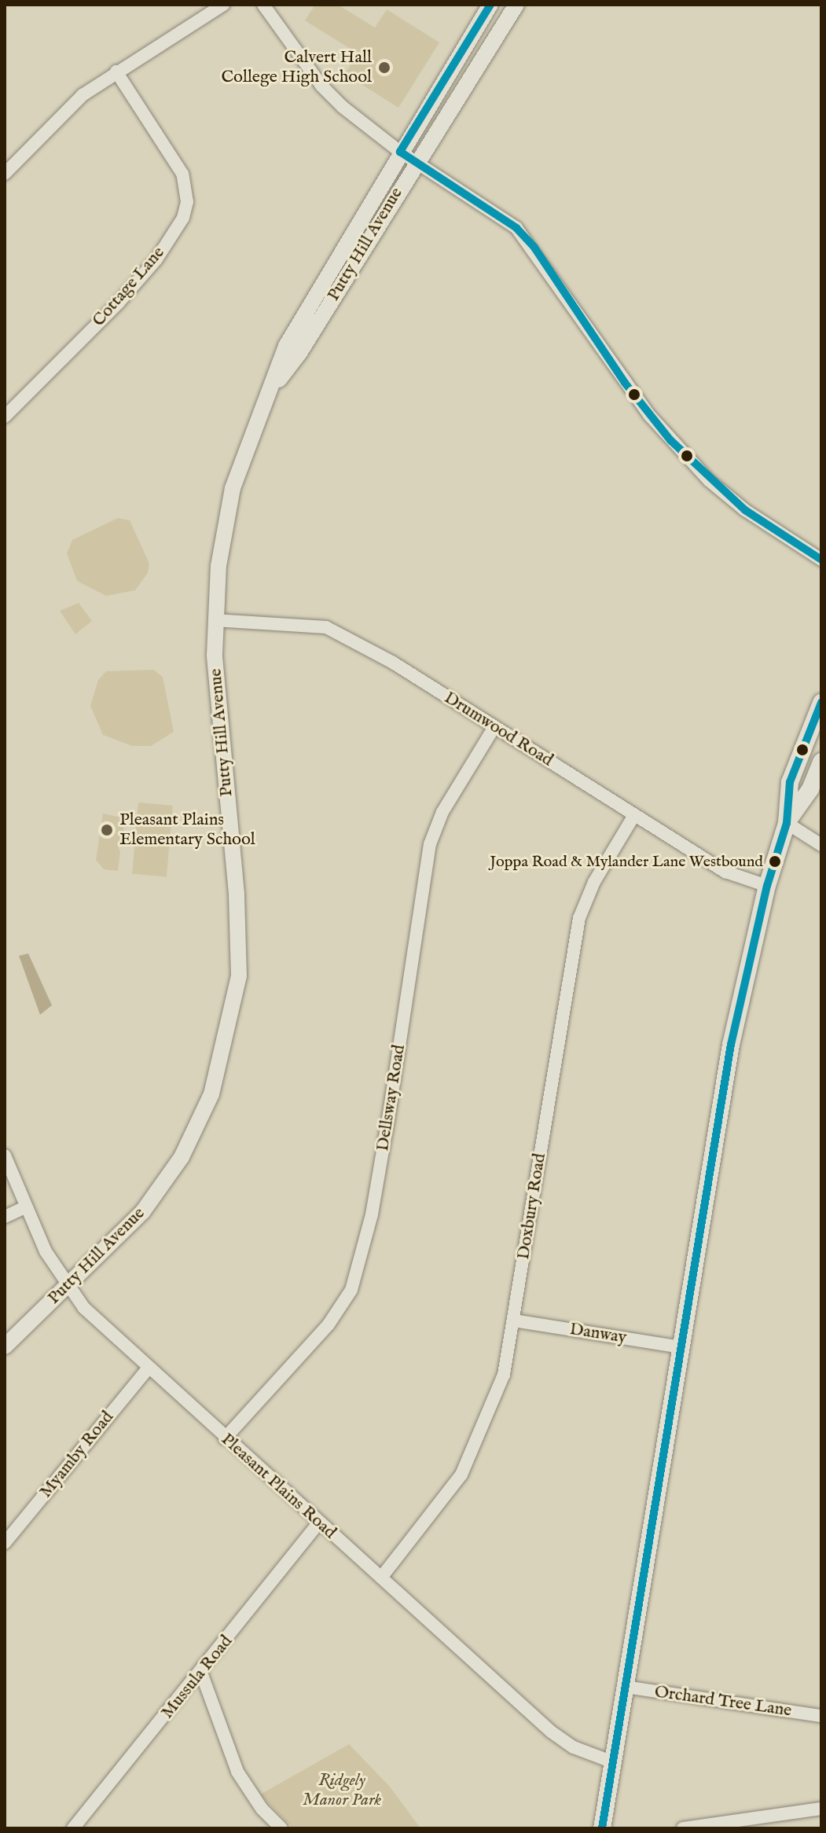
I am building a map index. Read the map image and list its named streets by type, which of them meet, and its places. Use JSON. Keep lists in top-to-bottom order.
{
  "streets": {
    "street": [
      "Putty Hill Avenue",
      "Cottage Lane",
      "Drumwood Road",
      "Dellsway Road",
      "Doxbury Road",
      "Danway",
      "Myamby Road",
      "Pleasant Plains Road",
      "Mussula Road",
      "Orchard Tree Lane"
    ]
  },
  "crossings": [
    ["Putty Hill Avenue", "Drumwood Road"],
    ["Putty Hill Avenue", "Pleasant Plains Road"],
    ["Drumwood Road", "Dellsway Road"],
    ["Drumwood Road", "Doxbury Road"],
    ["Dellsway Road", "Pleasant Plains Road"],
    ["Doxbury Road", "Danway"],
    ["Doxbury Road", "Pleasant Plains Road"],
    ["Myamby Road", "Pleasant Plains Road"],
    ["Pleasant Plains Road", "Mussula Road"]
  ],
  "parks": ["Ridgely Manor Park"],
  "places": ["Calvert Hall College High School", "Pleasant Plains Elementary School", "Joppa Road & Mylander Lane Westbound"]
}
